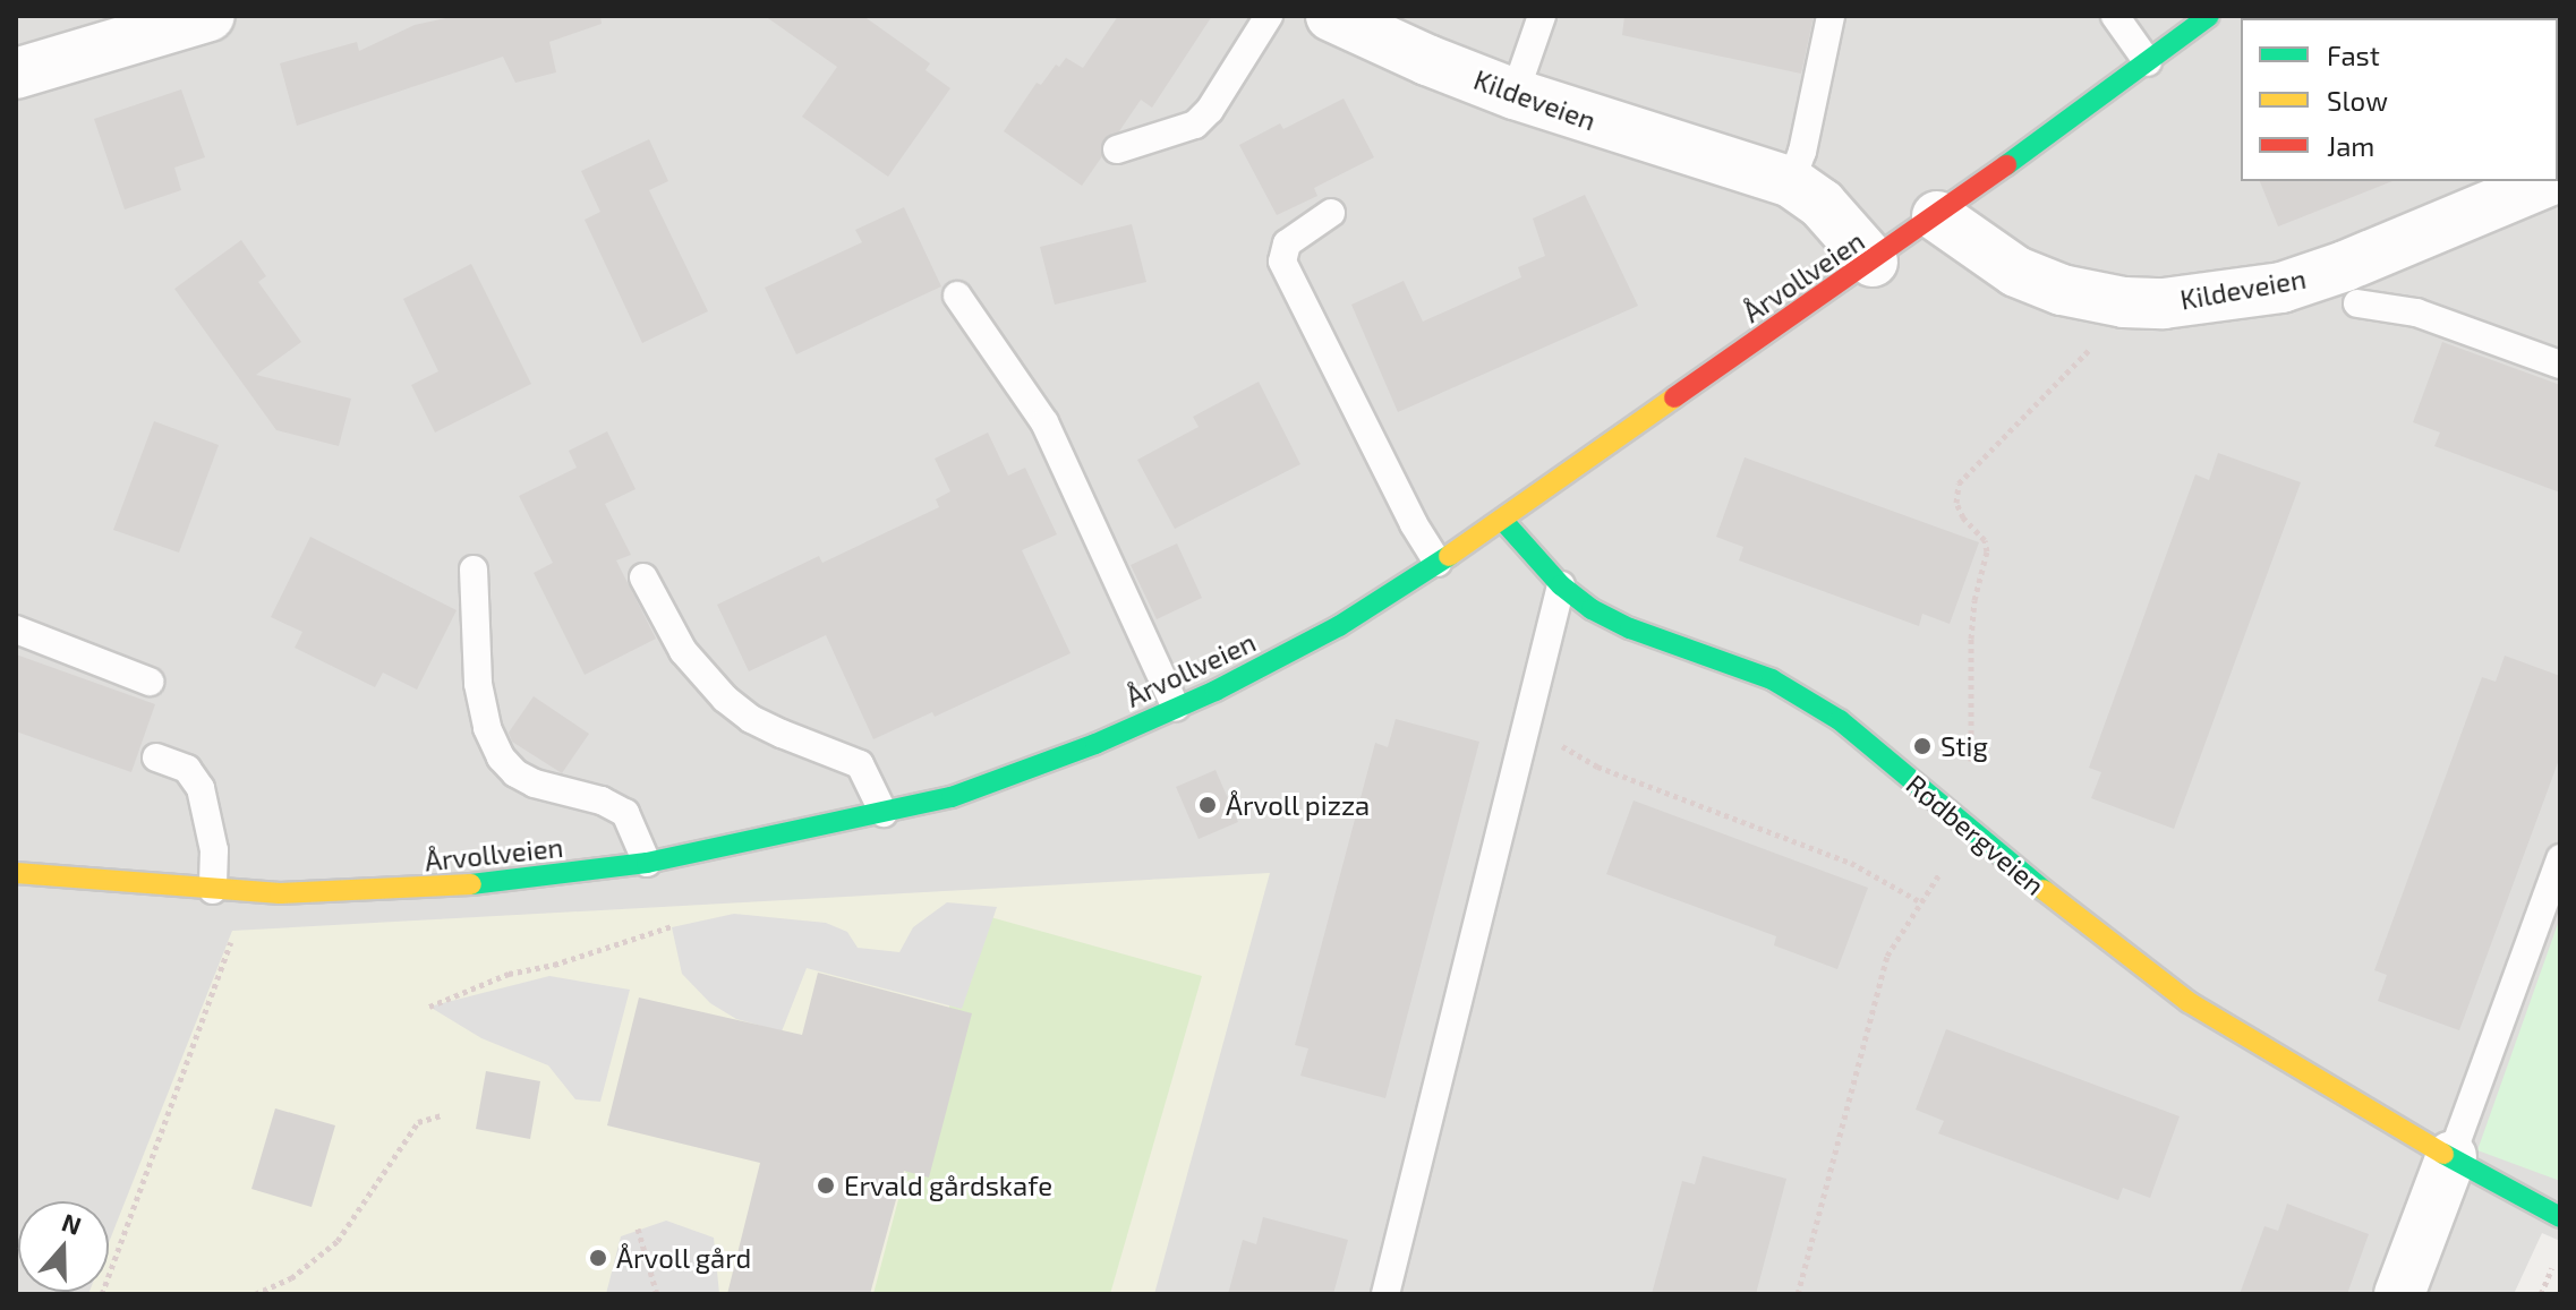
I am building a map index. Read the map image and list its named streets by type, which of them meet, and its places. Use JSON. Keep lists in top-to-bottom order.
{
  "streets": {
    "street": ["Kildeveien", "Årvollveien", "Rødbergveien"]
  },
  "crossings": [
    ["Kildeveien", "Årvollveien"],
    ["Årvollveien", "Rødbergveien"]
  ],
  "places": [
    "Stig",
    "Årvoll pizza",
    "Ervald gårdskafe",
    "Årvoll gård"
  ],
  "legend": ["Fast", "Slow", "Jam"],
  "north": "top"
}
